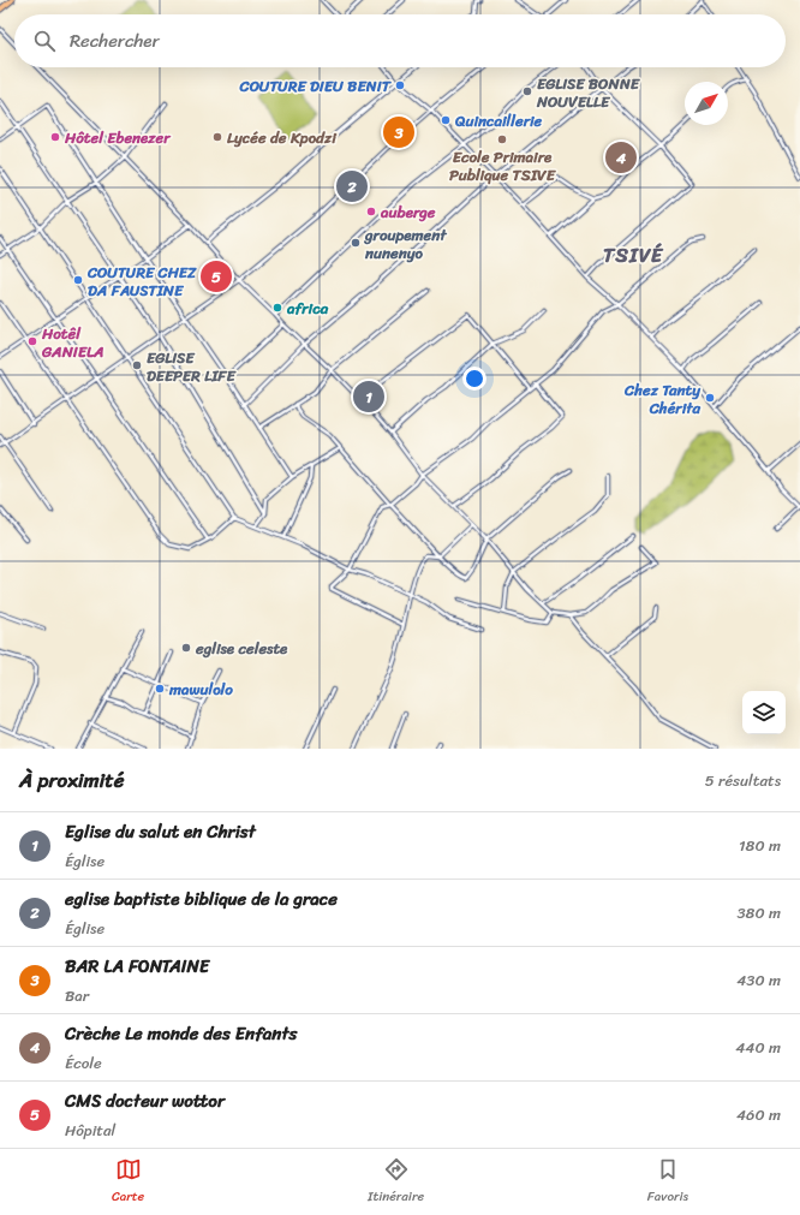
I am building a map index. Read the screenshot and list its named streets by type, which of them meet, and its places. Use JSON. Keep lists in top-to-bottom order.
{
  "districts": ["TSIVÉ"],
  "places": [
    "COUTURE DIEU BENIT",
    "EGLISE BONNE NOUVELLE",
    "Quincaillerie",
    "Hôtel Ebenezer",
    "Lycée de Kpodzi",
    "Ecole Primaire Publique TSIVE",
    "auberge",
    "groupement nunenyo",
    "COUTURE CHEZ DA FAUSTINE",
    "africa",
    "Hotêl GANIELA",
    "EGLISE DEEPER LIFE",
    "Chez Tanty Chérita",
    "eglise celeste",
    "mawulolo"
  ],
  "north": "top right",
  "page": {
    "search": "Rechercher",
    "pins": [
      "3",
      "4",
      "2",
      "5",
      "1"
    ],
    "heading": ["À proximité", "5 résultats"],
    "list": [
      {
        "mark": "1",
        "name": "Eglise du salut en Christ",
        "note": "Église",
        "value": "180 m"
      },
      {
        "mark": "2",
        "name": "eglise baptiste biblique de la grace",
        "note": "Église",
        "value": "380 m"
      },
      {
        "mark": "3",
        "name": "BAR LA FONTAINE",
        "note": "Bar",
        "value": "430 m"
      },
      {
        "mark": "4",
        "name": "Crèche Le monde des Enfants",
        "note": "École",
        "value": "440 m"
      },
      {
        "mark": "5",
        "name": "CMS docteur wottor",
        "note": "Hôpital",
        "value": "460 m"
      }
    ],
    "nav": ["Carte", "Itinéraire", "Favoris"]
  }
}
